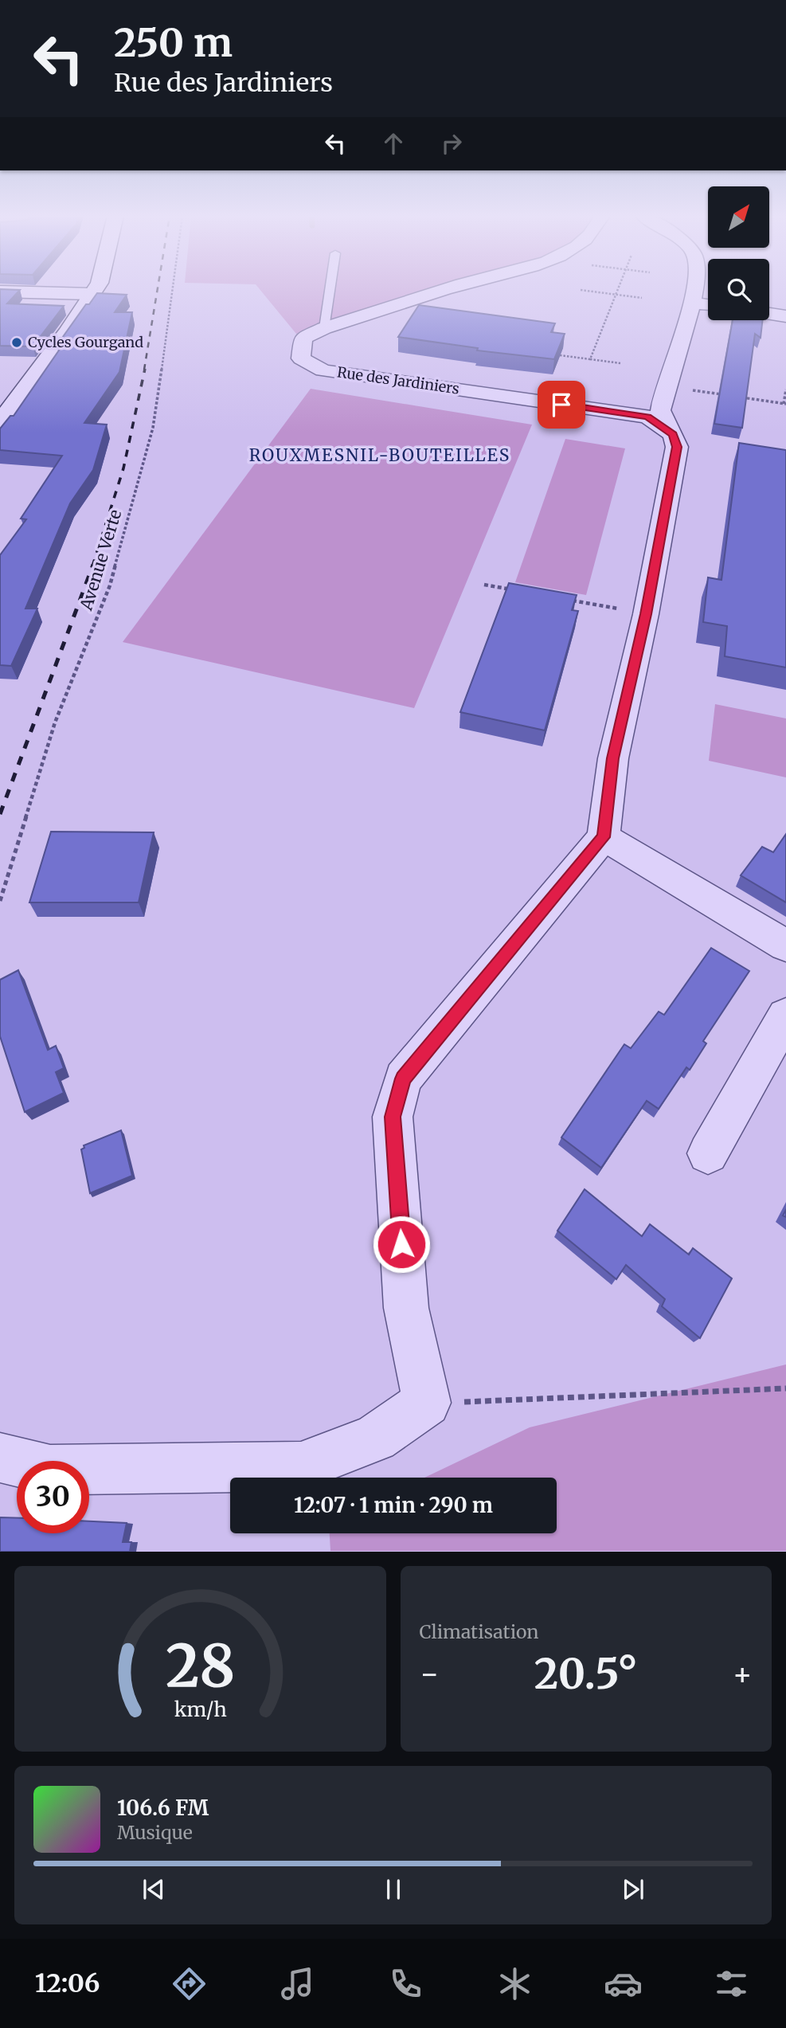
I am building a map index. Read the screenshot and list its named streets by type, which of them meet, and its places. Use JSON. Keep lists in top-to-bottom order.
{
  "streets": {
    "street": ["Rue des Jardiniers"],
    "path": ["Avenue Verte"]
  },
  "districts": ["ROUXMESNIL-BOUTEILLES"],
  "places": ["Cycles Gourgand"],
  "north": "top right",
  "page": {
    "turn": ["250 m", "Rue des Jardiniers"],
    "limit": "30",
    "trip": "12:07 · 1 min · 290 m",
    "tile": "Climatisation",
    "heat": ["−", "20.5°", "+"],
    "song": ["106.6 FM", "Musique"],
    "tabs": "12:06",
    "gauge": ["28", "km/h"]
  }
}
